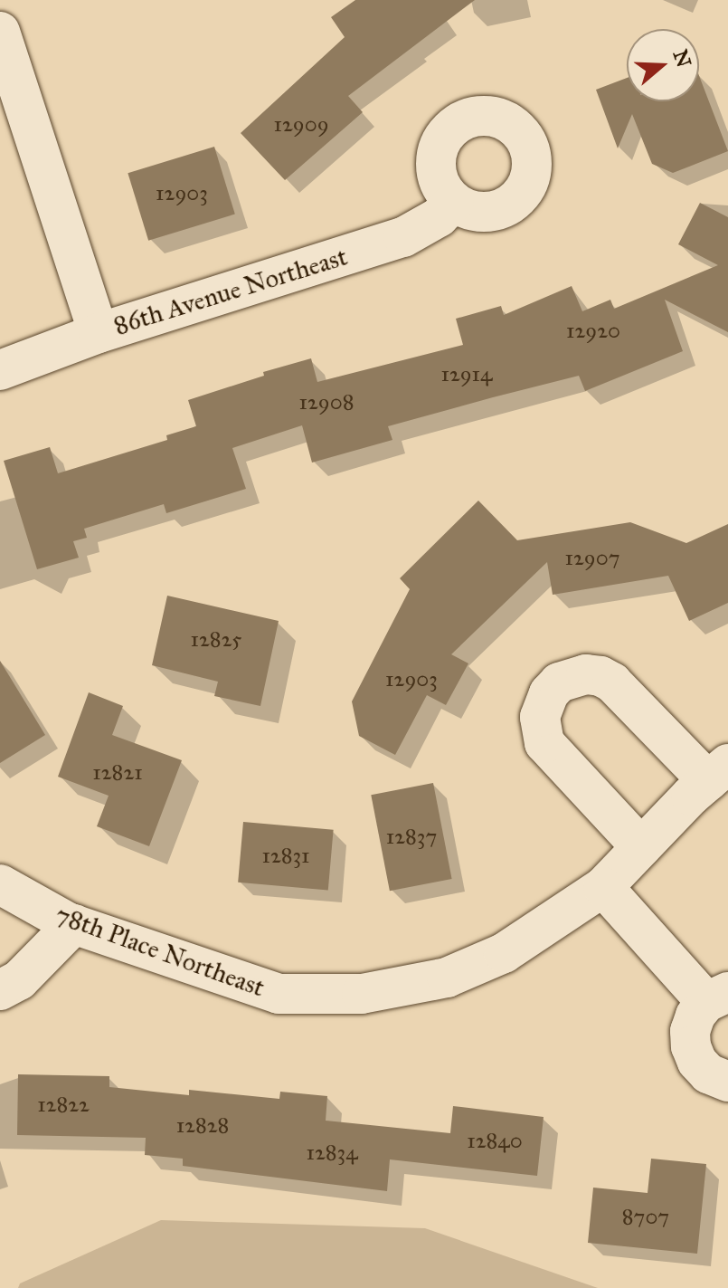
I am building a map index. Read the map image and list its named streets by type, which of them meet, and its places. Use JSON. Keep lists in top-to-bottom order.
{
  "streets": {
    "street": ["86th Avenue Northeast", "78th Place Northeast"]
  },
  "house_numbers": [
    "12909",
    "12903",
    "12920",
    "12914",
    "12908",
    "12907",
    "12825",
    "12903",
    "12821",
    "12837",
    "12831",
    "12822",
    "12828",
    "12840",
    "12834",
    "8707"
  ],
  "north": "right"
}
